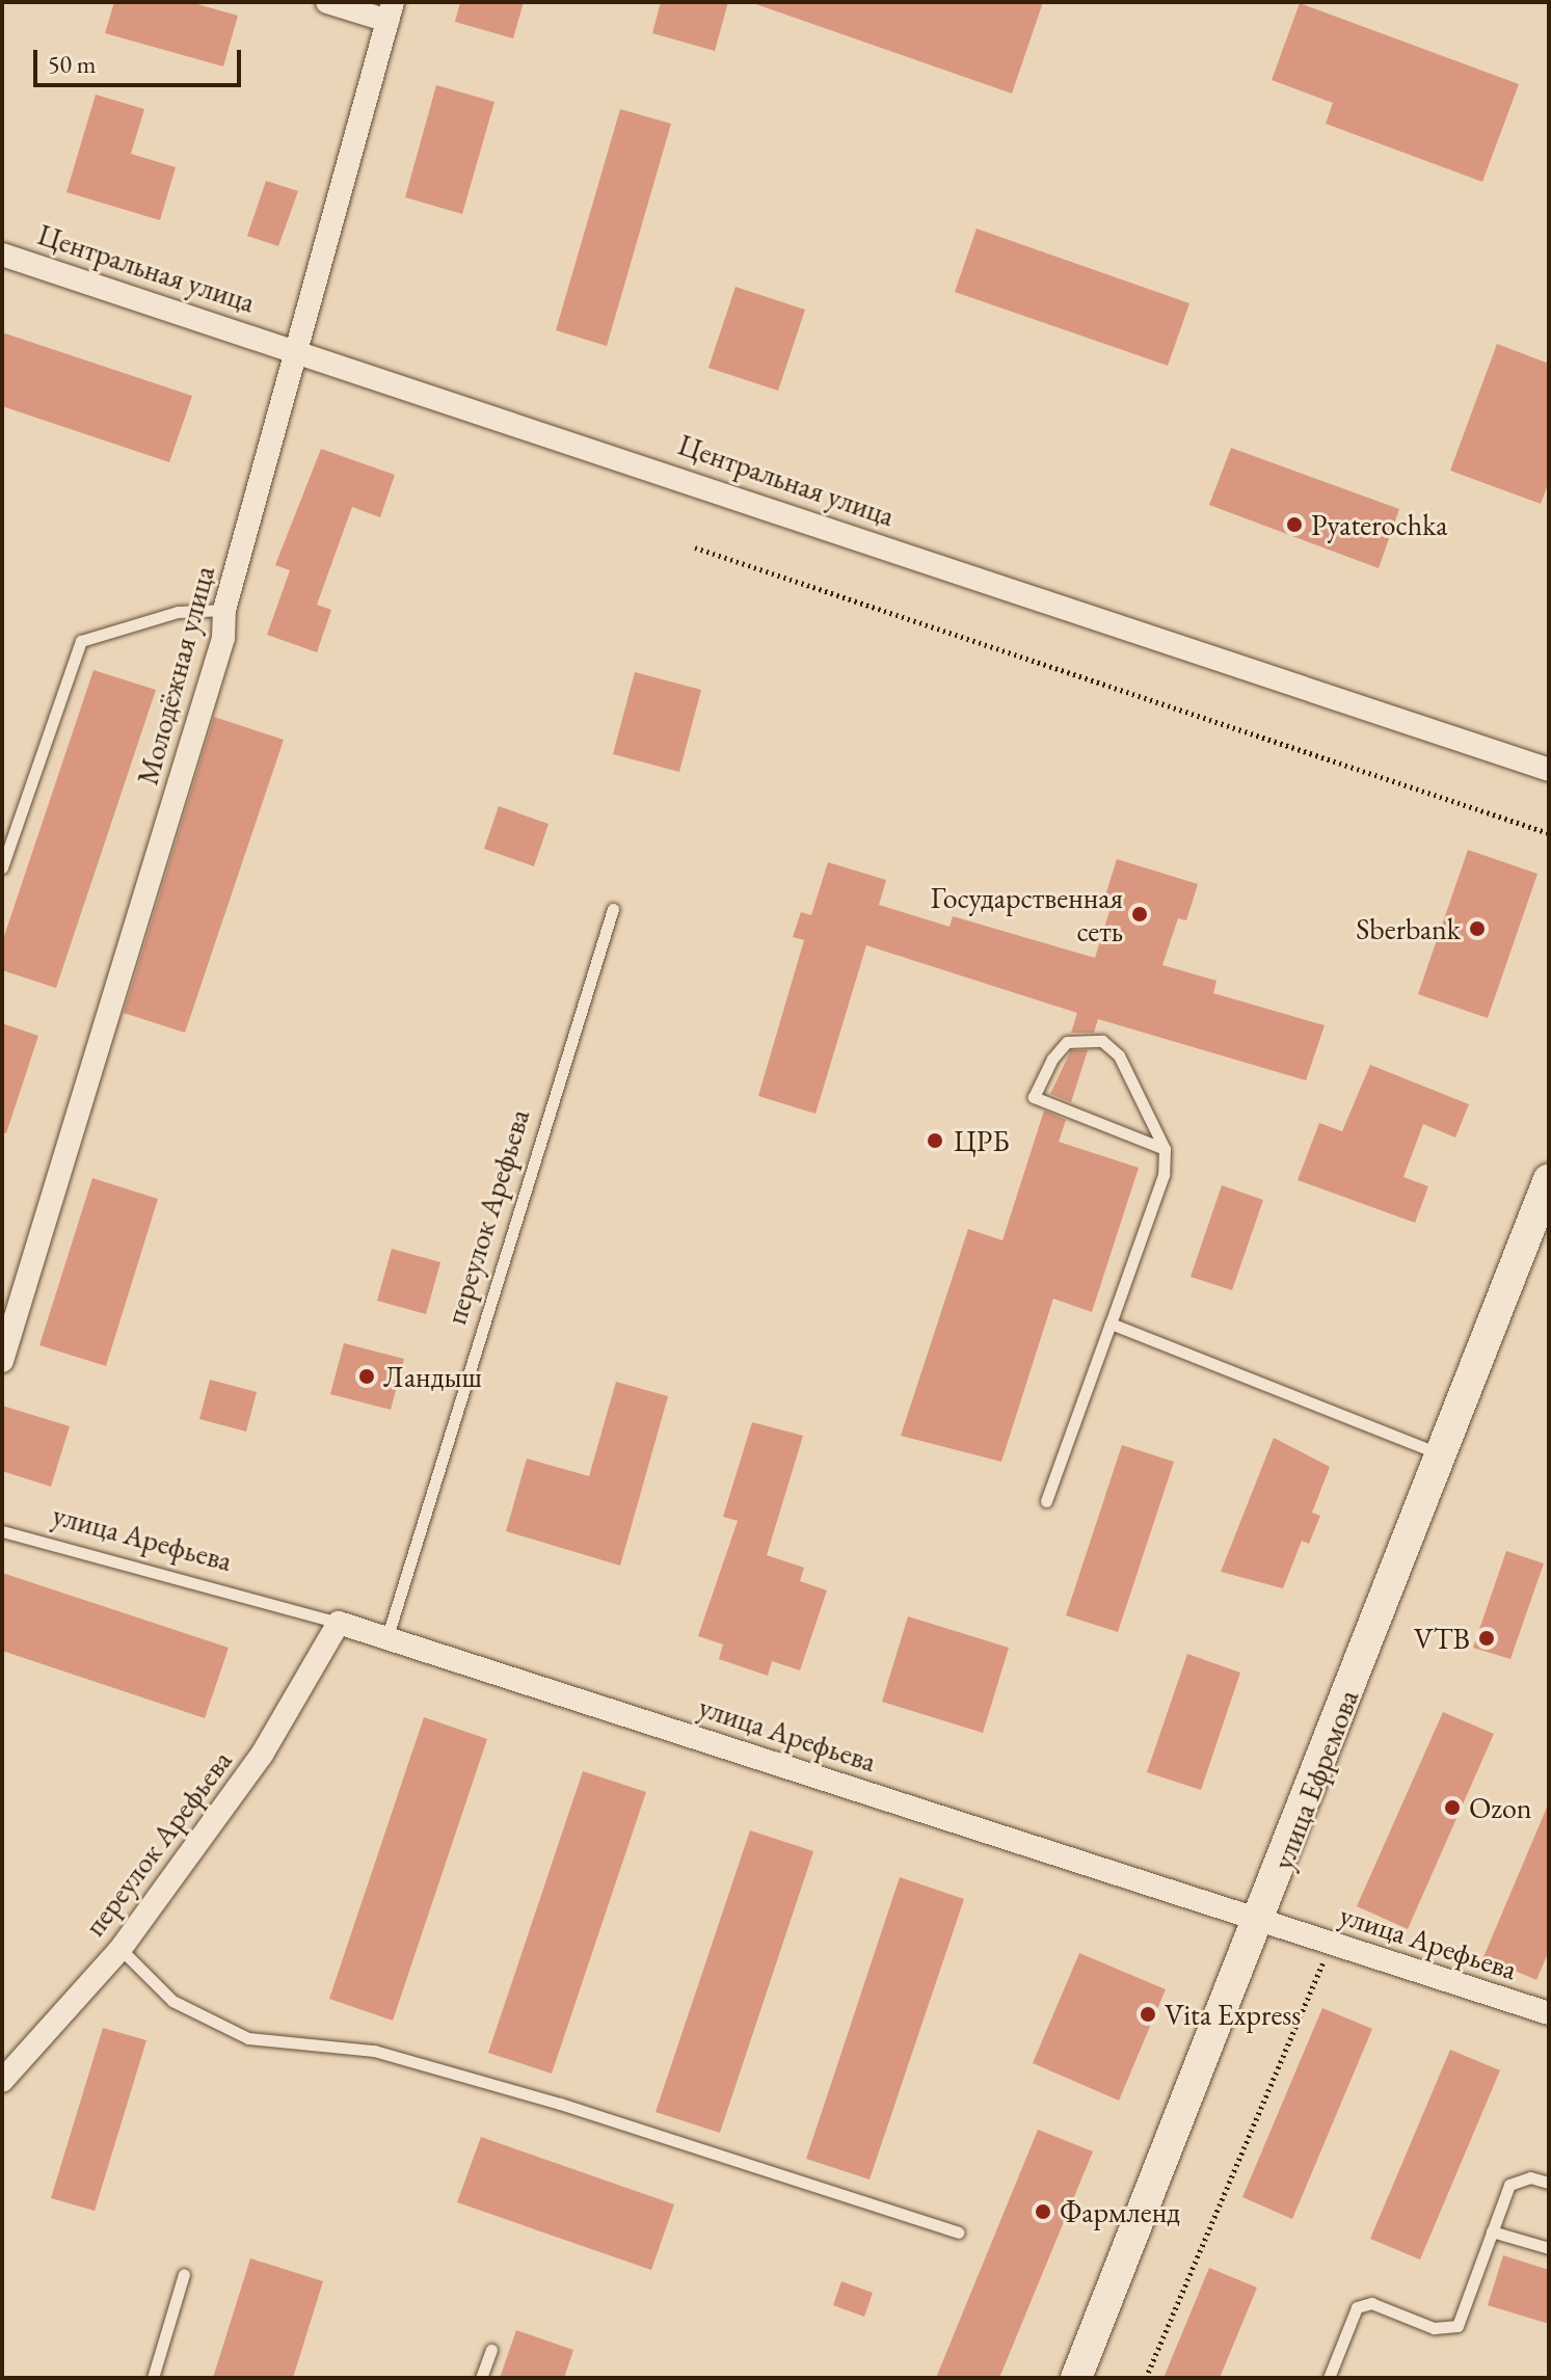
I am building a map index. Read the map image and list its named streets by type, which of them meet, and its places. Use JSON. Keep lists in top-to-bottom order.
{
  "streets": {
    "street": [
      "Центральная улица",
      "Молодёжная улица",
      "переулок Арефьева",
      "улица Арефьева",
      "улица Ефремова"
    ]
  },
  "crossings": [
    ["Центральная улица", "Молодёжная улица"],
    ["переулок Арефьева", "улица Арефьева"],
    ["улица Арефьева", "улица Ефремова"]
  ],
  "places": [
    "Pyaterochka",
    "Государственная сеть",
    "Sberbank",
    "ЦРБ",
    "Ландыш",
    "VTB",
    "Ozon",
    "Vita Express",
    "Фармленд"
  ],
  "scale_bar": "50 m"
}
